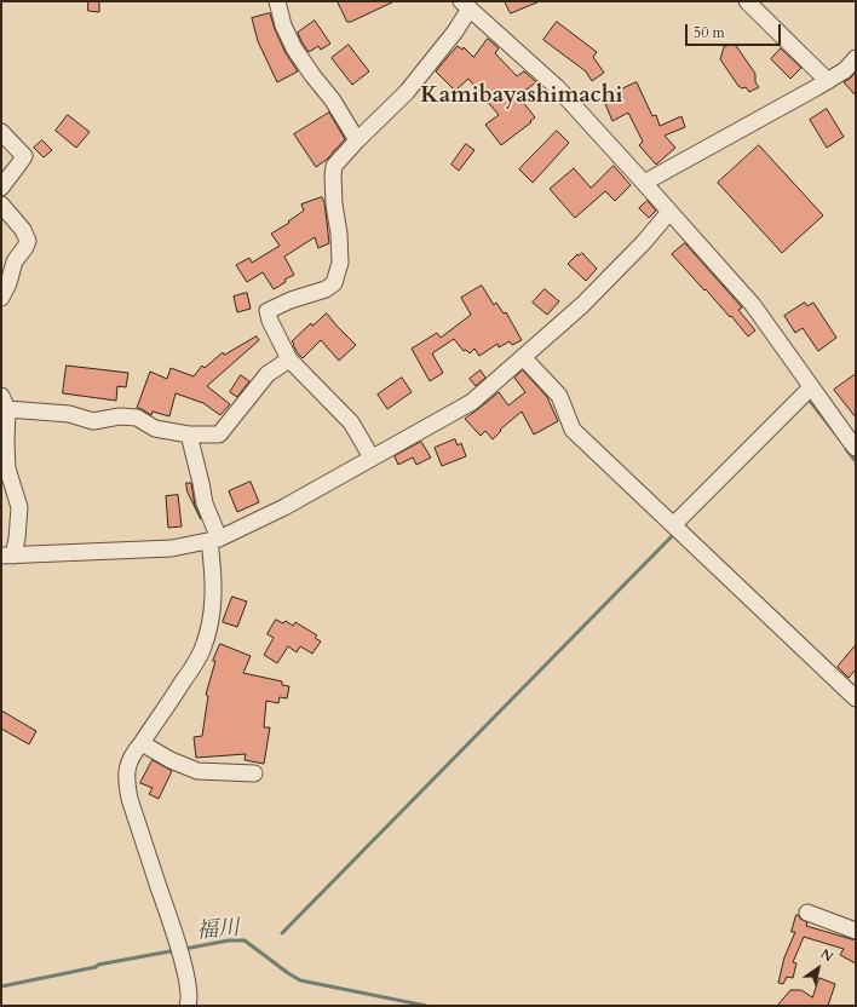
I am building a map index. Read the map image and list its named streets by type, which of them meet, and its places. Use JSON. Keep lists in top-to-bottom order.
{
  "districts": ["Kamibayashimachi"],
  "water": ["福川"],
  "scale_bar": "50 m",
  "north": "top right"
}
